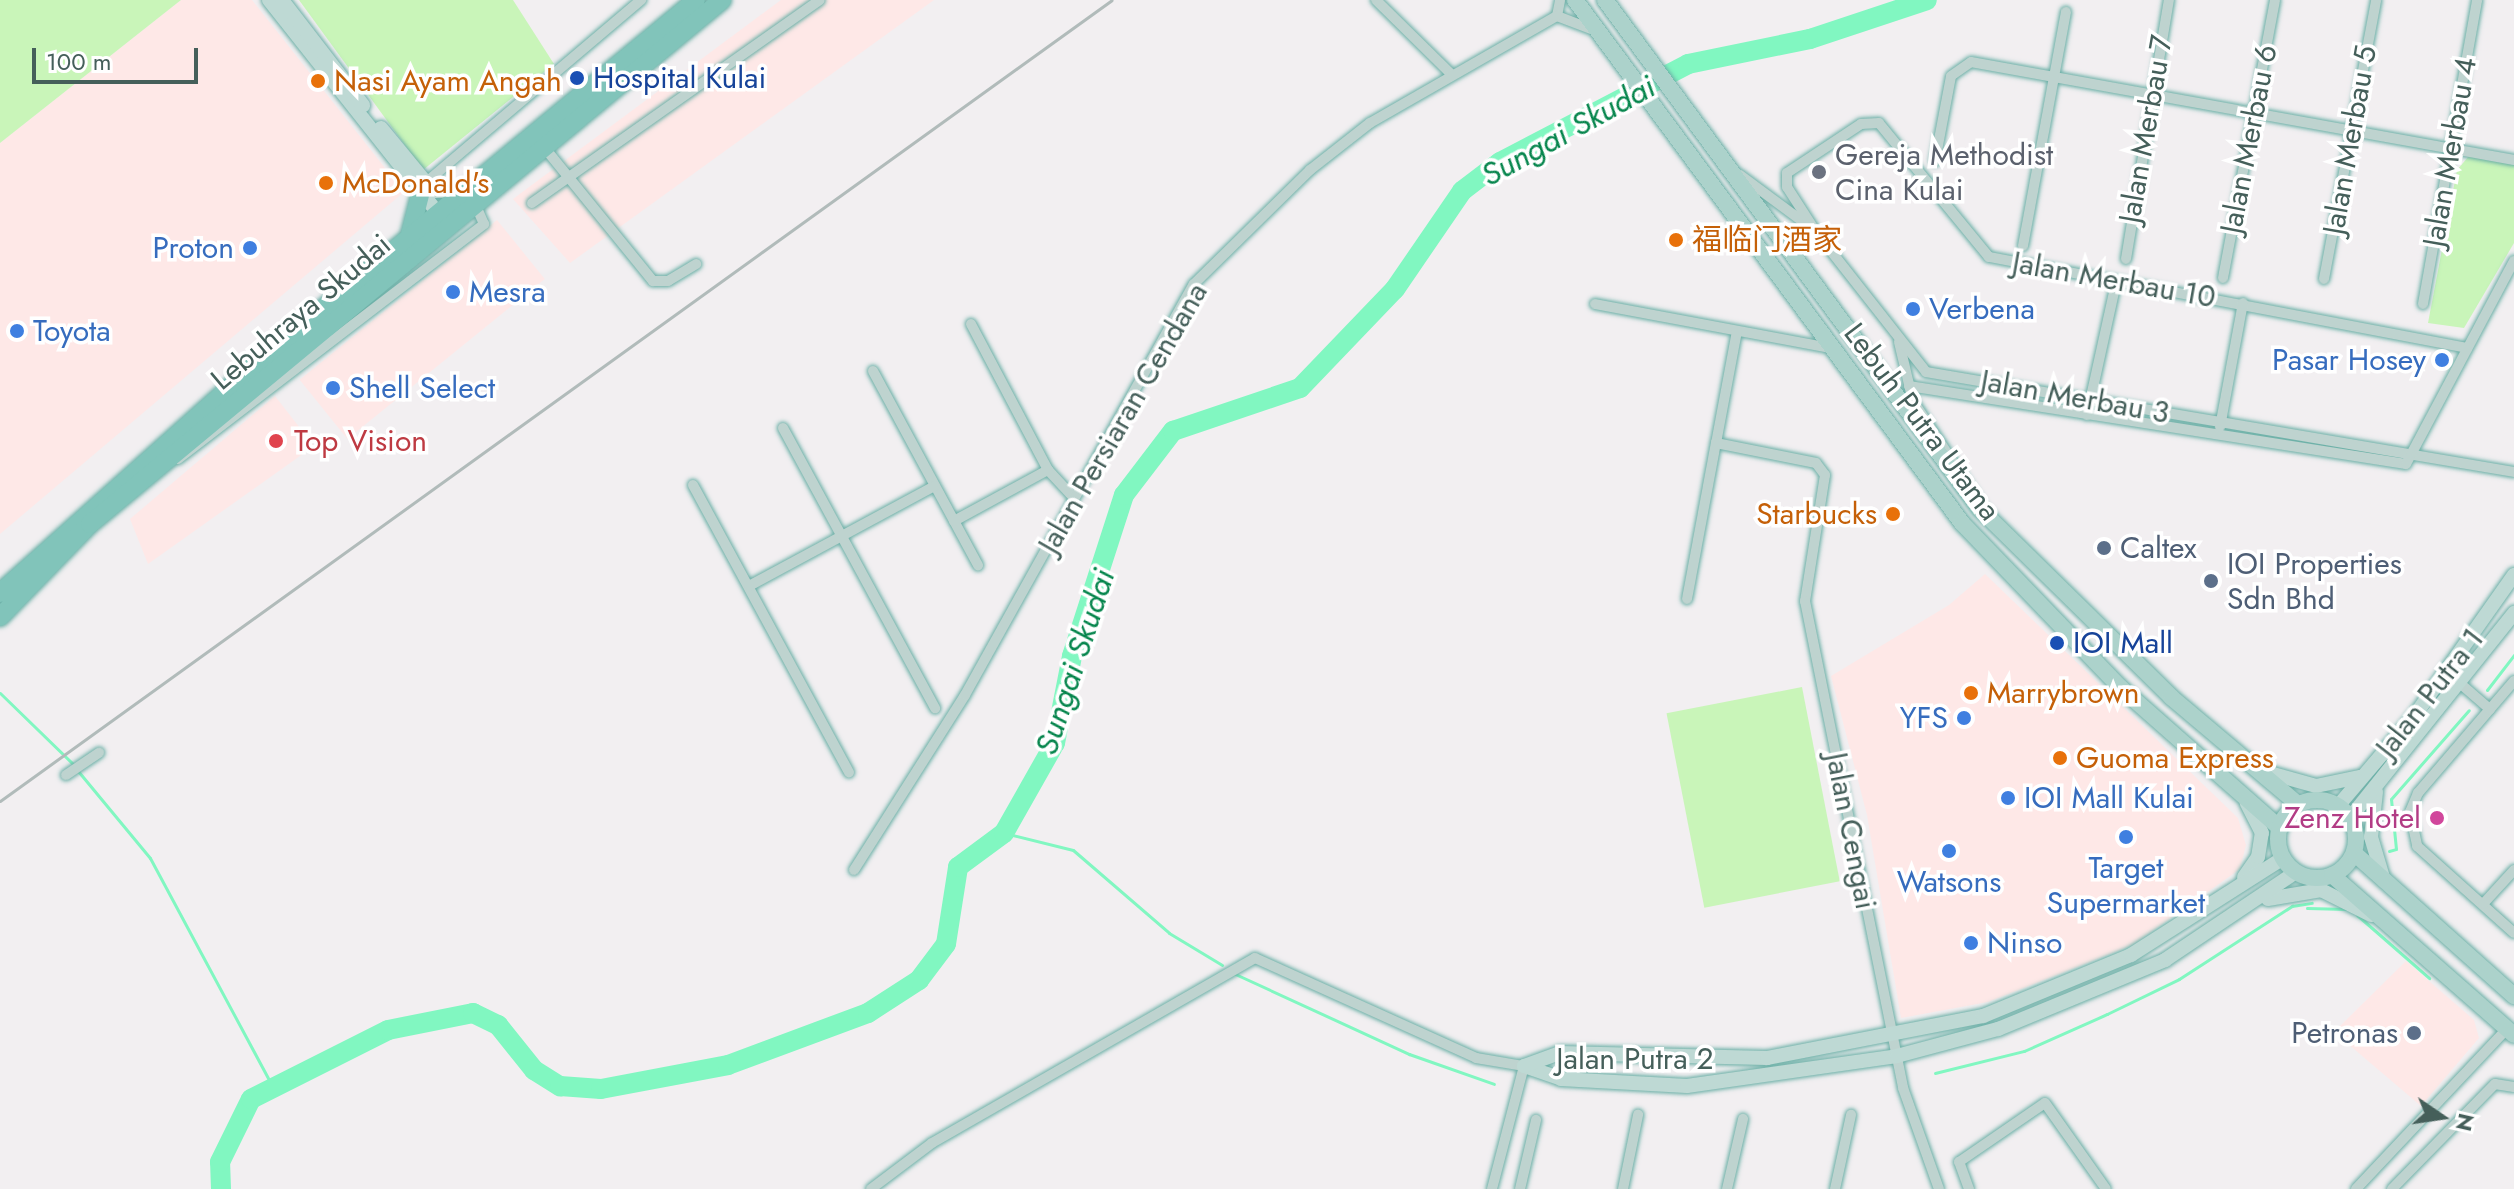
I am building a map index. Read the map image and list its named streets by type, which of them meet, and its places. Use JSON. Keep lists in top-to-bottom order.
{
  "streets": {
    "highway": ["Lebuhraya Skudai"],
    "main road": ["Lebuh Putra Utama"],
    "street": [
      "Jalan Merbau 7",
      "Jalan Merbau 6",
      "Jalan Merbau 5",
      "Jalan Merbau 4",
      "Jalan Merbau 10",
      "Jalan Merbau 3",
      "Jalan Persiaran Cendana",
      "Jalan Putra 1",
      "Jalan Cengai",
      "Jalan Putra 2"
    ]
  },
  "crossings": [
    ["Jalan Merbau 10", "Jalan Merbau 3"],
    ["Lebuh Putra Utama", "Jalan Putra 1"],
    ["Lebuh Putra Utama", "Jalan Putra 2"],
    ["Jalan Putra 1", "Jalan Putra 2"],
    ["Jalan Cengai", "Jalan Putra 2"]
  ],
  "water": ["Sungai Skudai"],
  "places": [
    "Hospital Kulai",
    "Nasi Ayam Angah",
    "Gereja Methodist Cina Kulai",
    "McDonald's",
    "福临门酒家",
    "Proton",
    "Mesra",
    "Verbena",
    "Toyota",
    "Pasar Hosey",
    "Shell Select",
    "Top Vision",
    "Starbucks",
    "Caltex",
    "IOI Properties Sdn Bhd",
    "IOI Mall",
    "Marrybrown",
    "YFS",
    "Guoma Express",
    "IOI Mall Kulai",
    "Zenz Hotel",
    "Target Supermarket",
    "Watsons",
    "Ninso",
    "Petronas"
  ],
  "scale_bar": "100 m",
  "north": "right"
}
